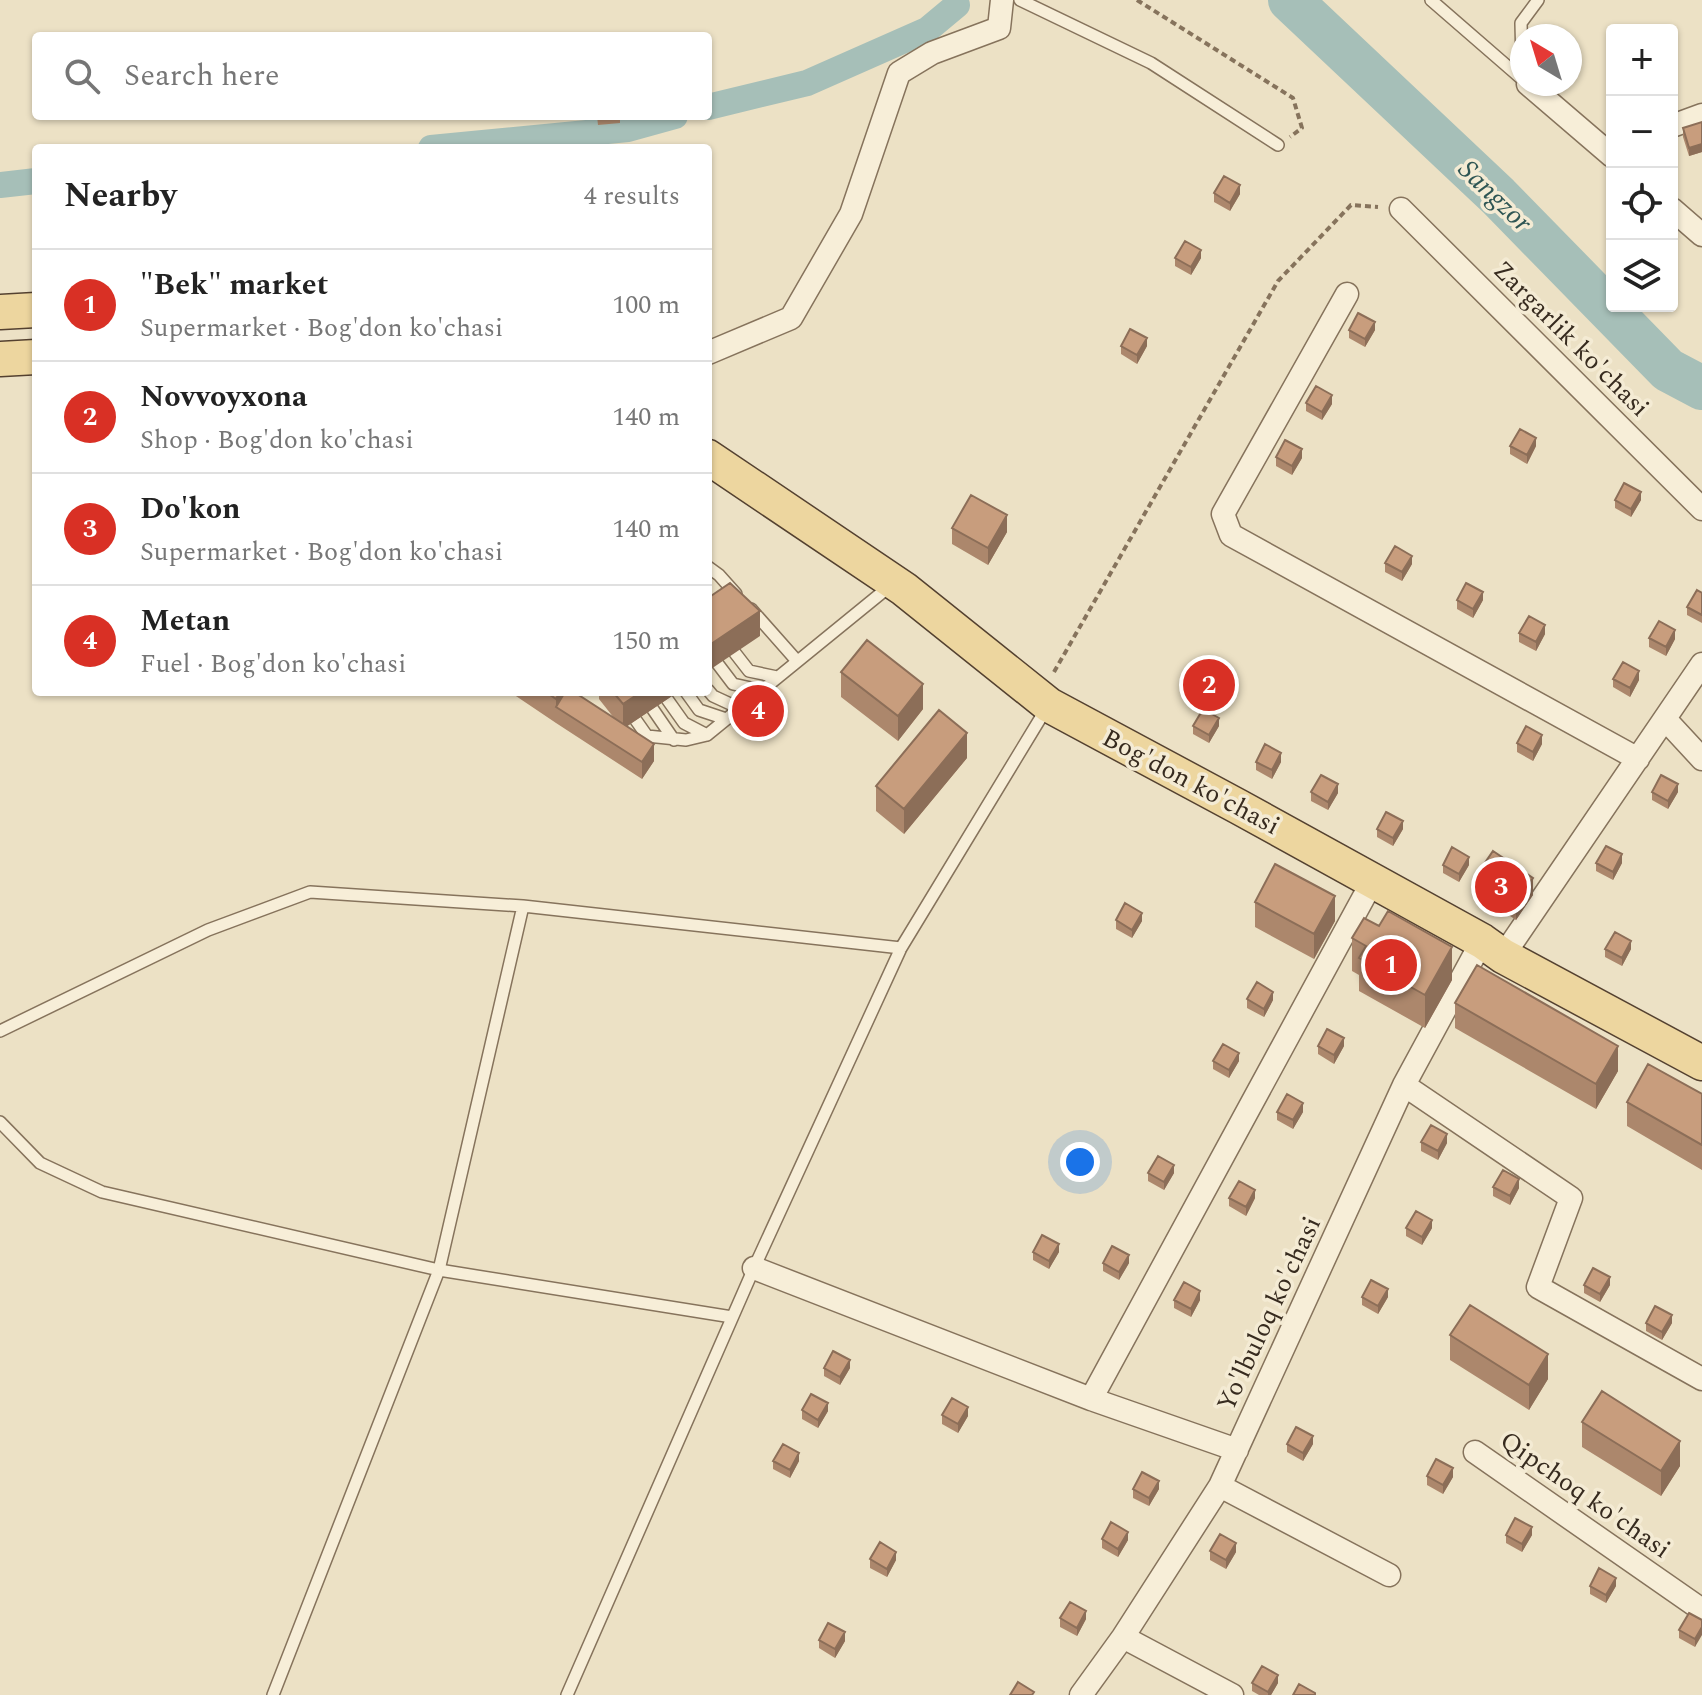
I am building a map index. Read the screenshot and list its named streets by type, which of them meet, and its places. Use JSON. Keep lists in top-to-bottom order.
{
  "streets": {
    "main road": ["Bog'don ko'chasi"],
    "street": ["Zargarlik ko'chasi", "Yo'lbuloq ko'chasi", "Qipchoq ko'chasi"]
  },
  "crossings": [
    ["Bog'don ko'chasi", "Yo'lbuloq ko'chasi"]
  ],
  "water": ["Sangzor"],
  "north": "top left",
  "page": {
    "map_buttons": ["+", "−"],
    "search": "Search here",
    "heading": ["Nearby", "4 results"],
    "list": [
      {
        "mark": "1",
        "name": "\"Bek\" market",
        "note": "Supermarket · Bog'don ko'chasi",
        "value": "100 m"
      },
      {
        "mark": "2",
        "name": "Novvoyxona",
        "note": "Shop · Bog'don ko'chasi",
        "value": "140 m"
      },
      {
        "mark": "3",
        "name": "Do'kon",
        "note": "Supermarket · Bog'don ko'chasi",
        "value": "140 m"
      },
      {
        "mark": "4",
        "name": "Metan",
        "note": "Fuel · Bog'don ko'chasi",
        "value": "150 m"
      }
    ],
    "pins": [
      "2",
      "4",
      "3",
      "1"
    ]
  }
}
